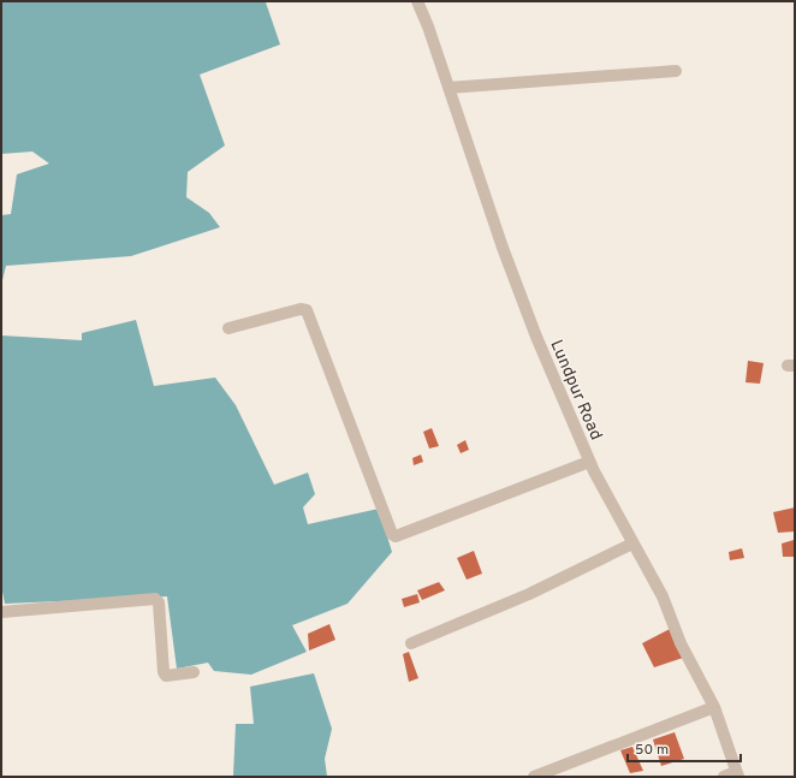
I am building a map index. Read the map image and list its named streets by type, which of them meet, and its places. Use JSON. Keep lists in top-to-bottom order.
{
  "streets": {
    "street": ["Lundpur Road"]
  },
  "scale_bar": "50 m"
}
